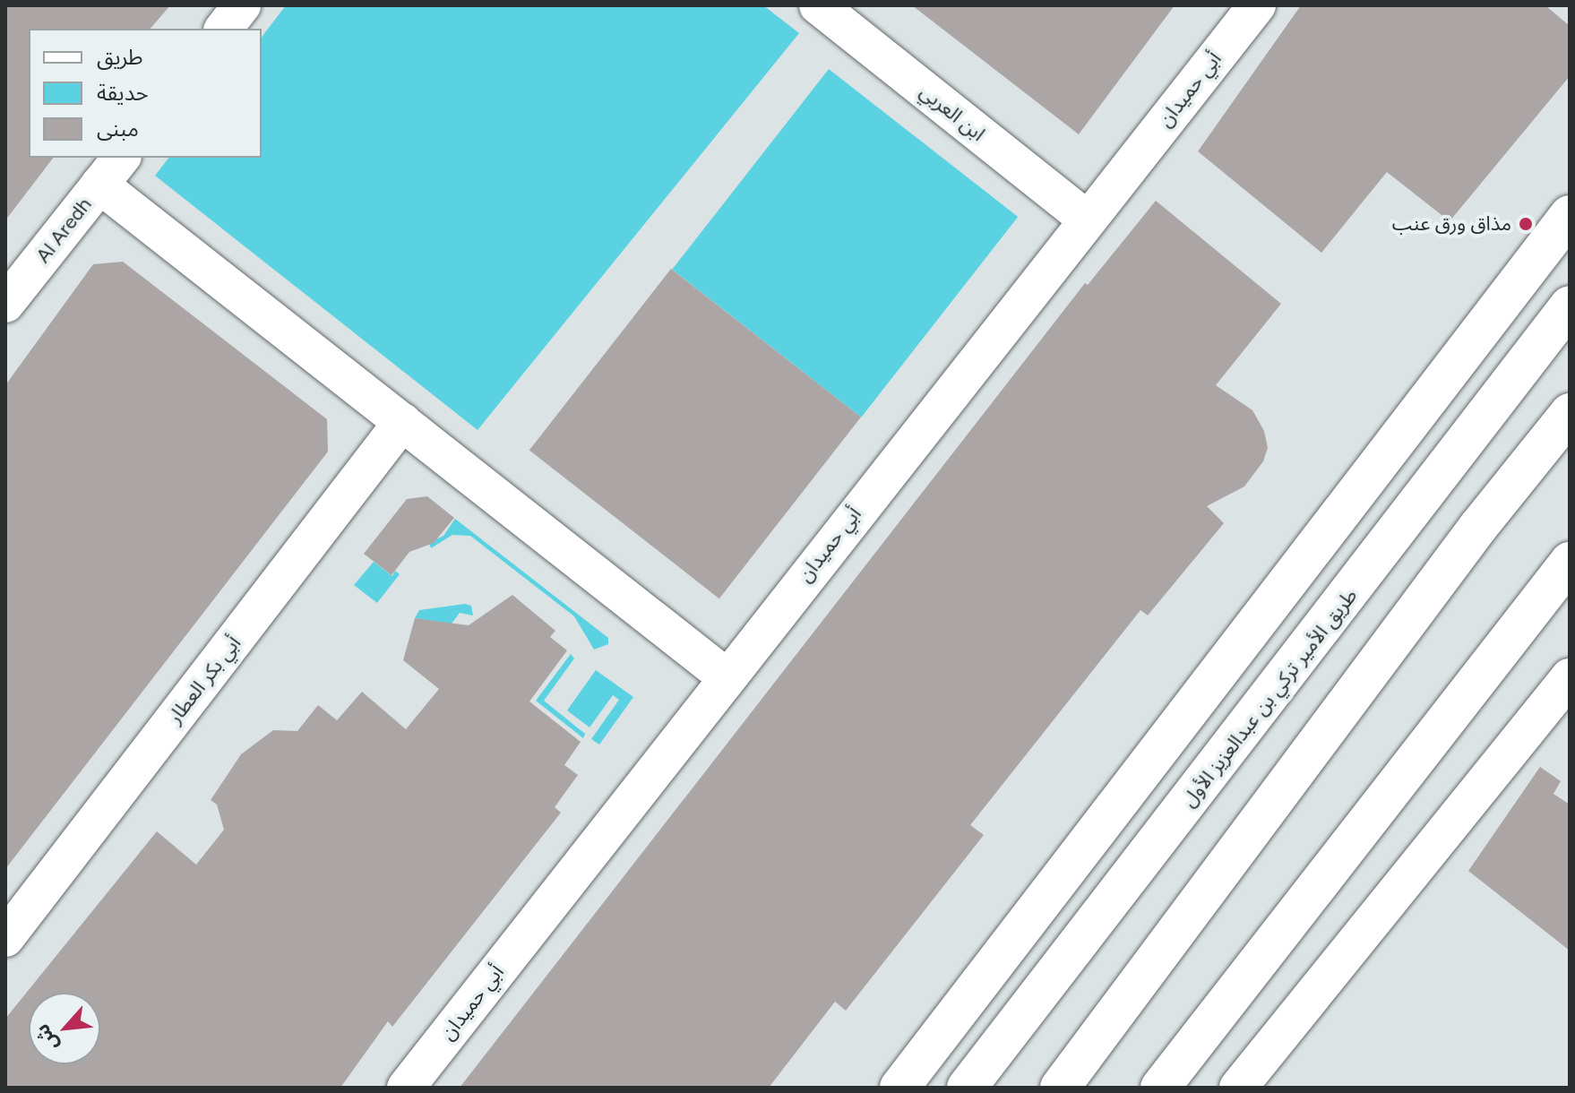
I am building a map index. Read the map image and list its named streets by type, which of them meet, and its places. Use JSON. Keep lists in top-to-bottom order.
{
  "streets": {
    "main road": ["طريق الأمير تركي بن عبدالعزيز الأول"],
    "street": [
      "أبي حميدان",
      "ابن العربي",
      "Al Aredh",
      "أبي بكر العطار"
    ]
  },
  "crossings": [
    ["أبي حميدان", "ابن العربي"]
  ],
  "places": ["مذاق ورق عنب"],
  "legend": ["طريق", "حديقة", "مبنى"],
  "north": "bottom left"
}
